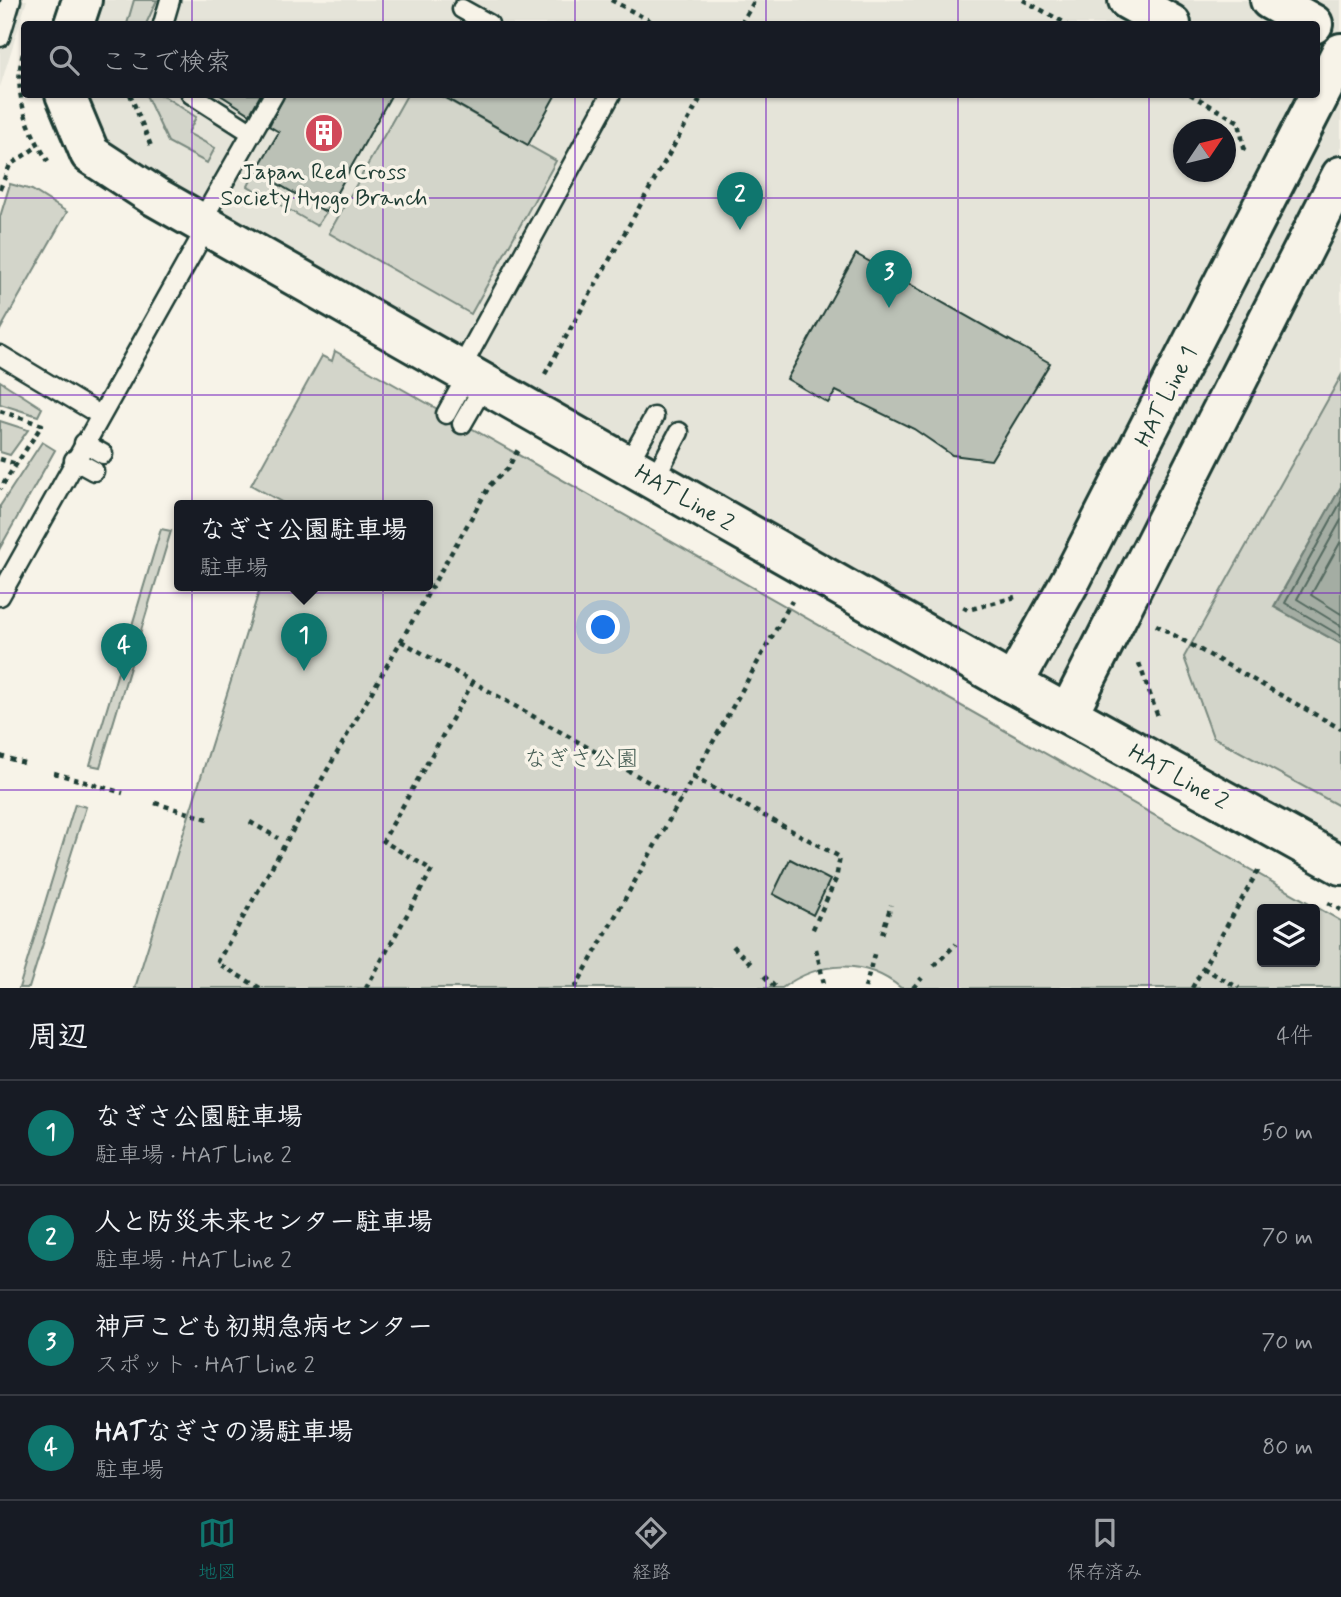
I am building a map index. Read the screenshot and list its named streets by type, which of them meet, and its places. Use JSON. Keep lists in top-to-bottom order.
{
  "streets": {
    "street": ["HAT Line 1", "HAT Line 2"]
  },
  "crossings": [
    ["HAT Line 1", "HAT Line 2"]
  ],
  "parks": ["なぎさ公園"],
  "places": {
    "building": ["Japan Red Cross Society Hyogo Branch"]
  },
  "north": "top right",
  "page": {
    "search": "ここで検索",
    "pins": [
      "2",
      "3",
      "1",
      "4"
    ],
    "popup": ["なぎさ公園駐車場", "駐車場"],
    "heading": ["周辺", "4件"],
    "list": [
      {
        "mark": "1",
        "name": "なぎさ公園駐車場",
        "note": "駐車場 · HAT Line 2",
        "value": "50 m"
      },
      {
        "mark": "2",
        "name": "人と防災未来センター駐車場",
        "note": "駐車場 · HAT Line 2",
        "value": "70 m"
      },
      {
        "mark": "3",
        "name": "神戸こども初期急病センター",
        "note": "スポット · HAT Line 2",
        "value": "70 m"
      },
      {
        "mark": "4",
        "name": "HATなぎさの湯駐車場",
        "note": "駐車場",
        "value": "80 m"
      }
    ],
    "nav": ["地図", "経路", "保存済み"]
  }
}
